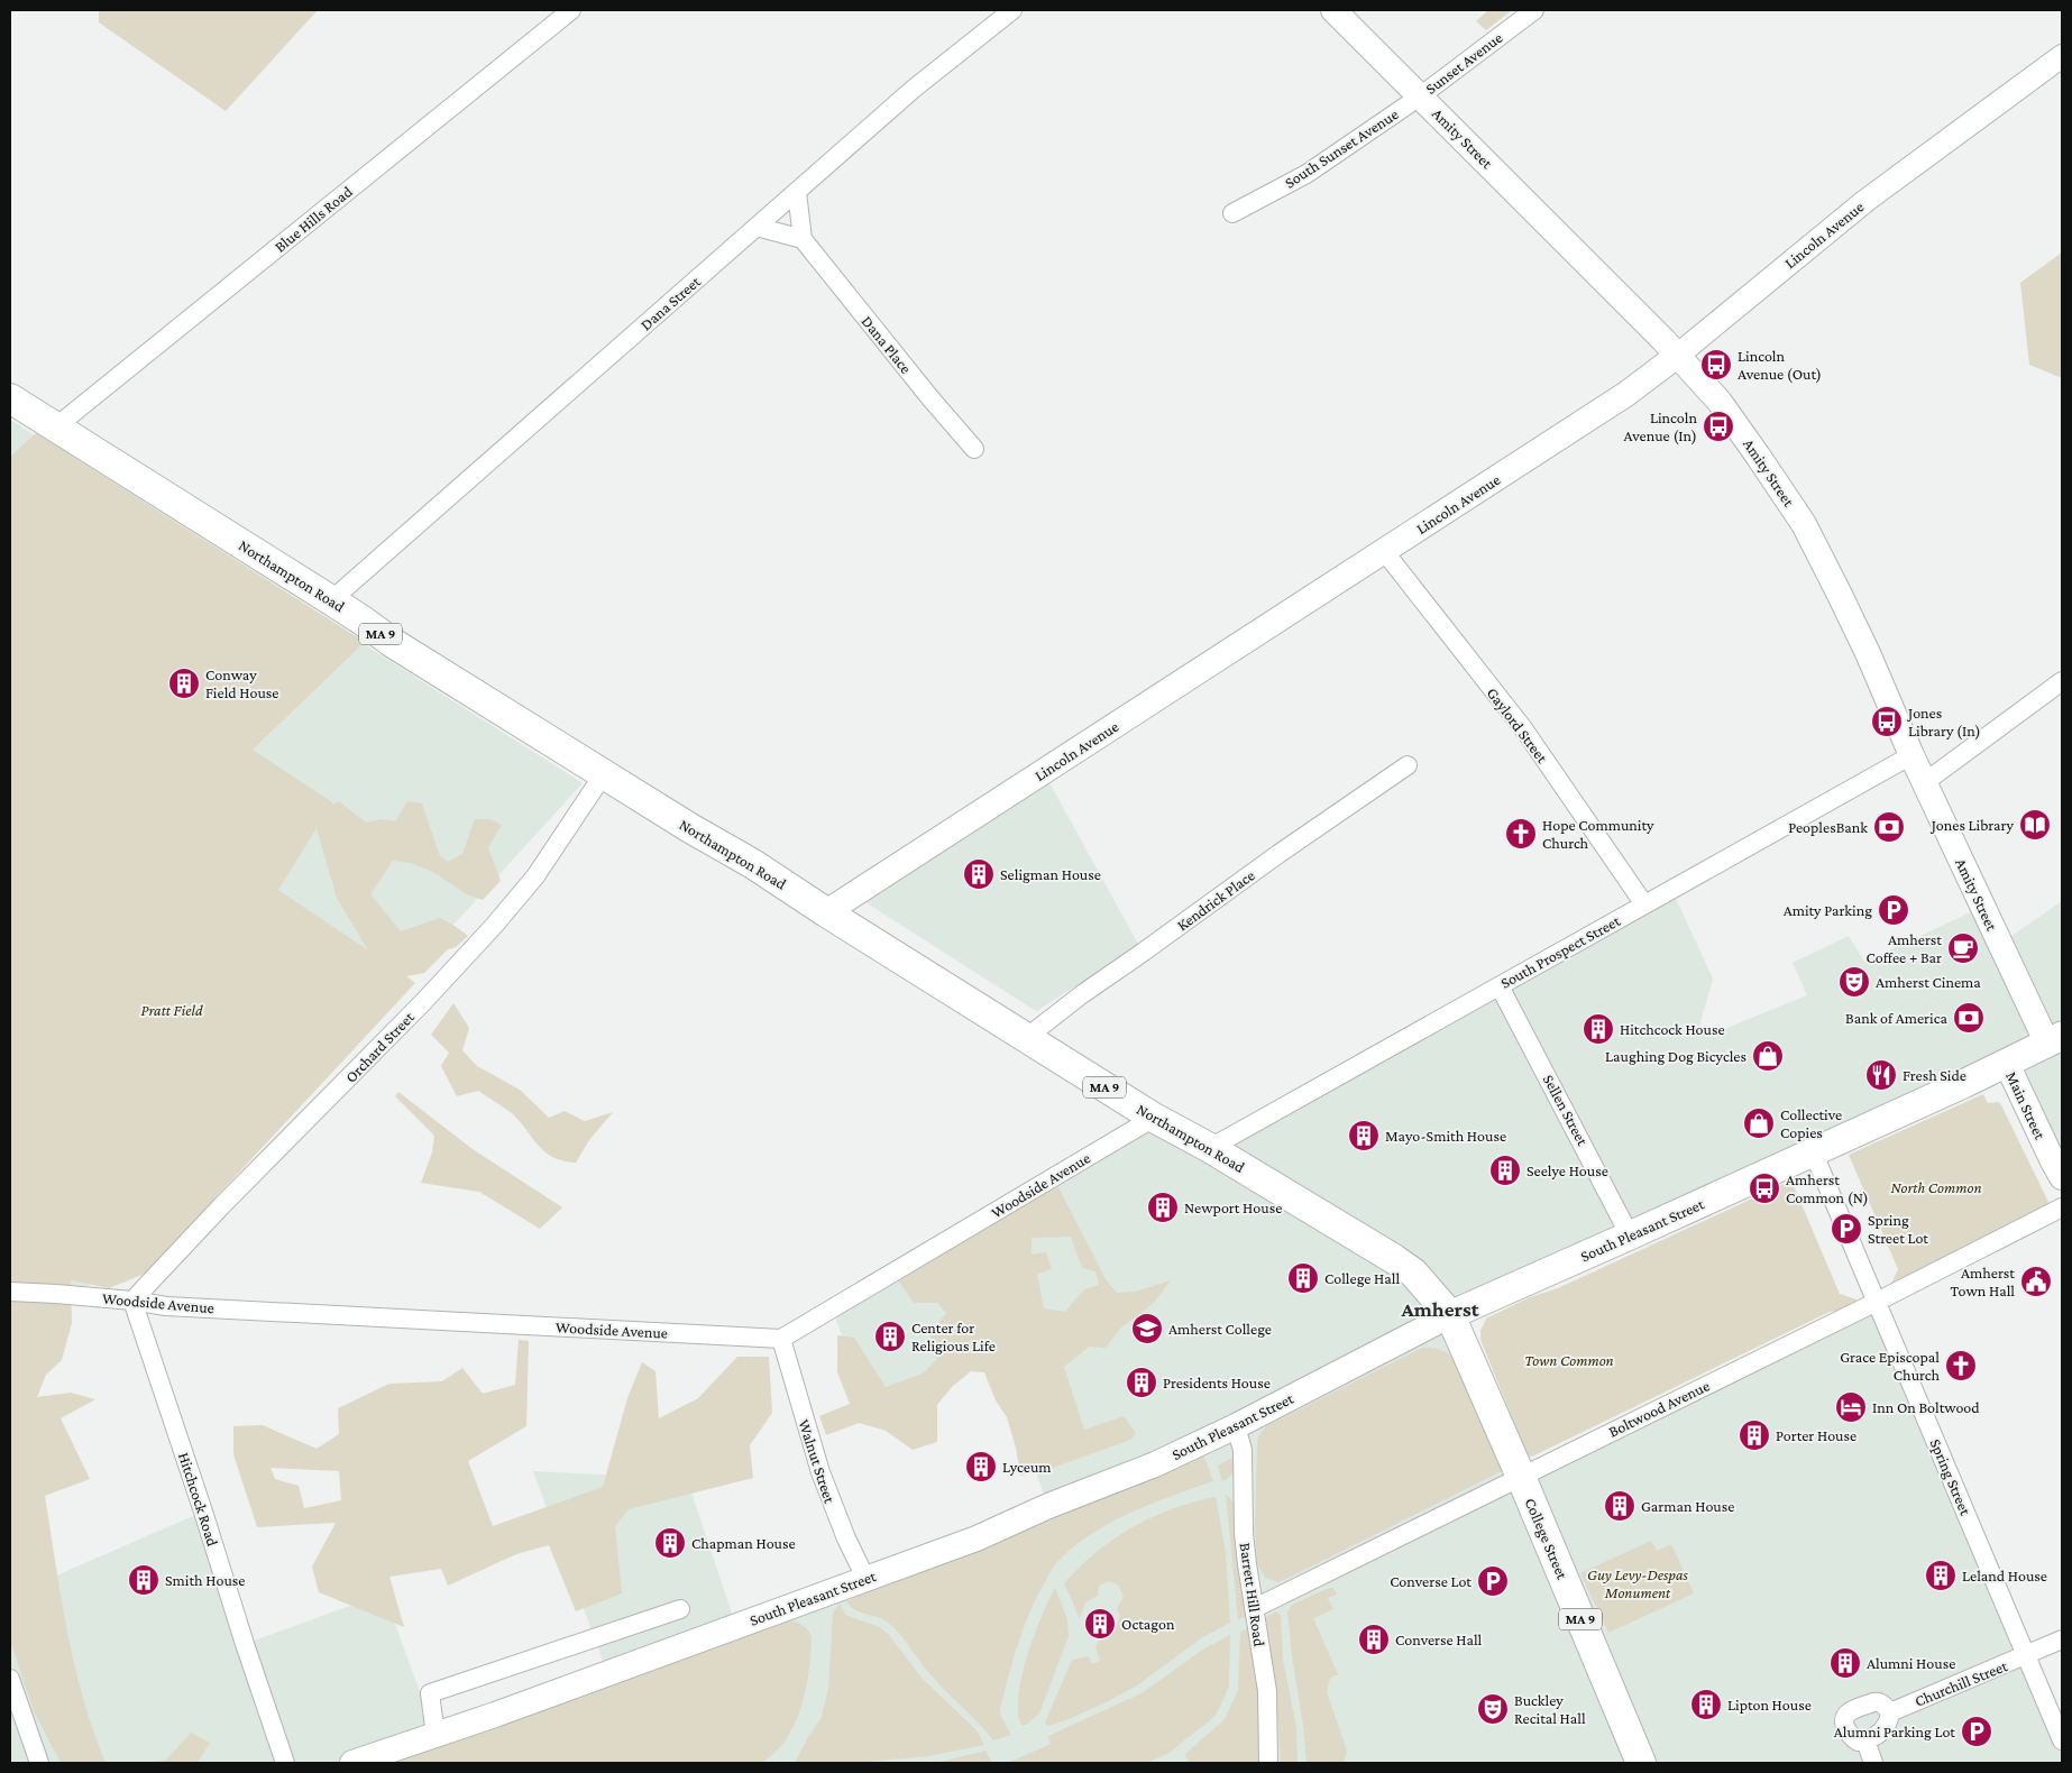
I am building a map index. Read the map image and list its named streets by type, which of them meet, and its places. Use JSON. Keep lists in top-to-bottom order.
{
  "streets": {
    "highway": ["Northampton Road", "MA 9", "College Street"],
    "main road": [
      "Amity Street",
      "Lincoln Avenue",
      "Main Street",
      "South Pleasant Street"
    ],
    "street": [
      "Sunset Avenue",
      "South Sunset Avenue",
      "Blue Hills Road",
      "Dana Street",
      "Dana Place",
      "Gaylord Street",
      "Kendrick Place",
      "South Prospect Street",
      "Orchard Street",
      "Sellen Street",
      "Woodside Avenue",
      "Boltwood Avenue",
      "Walnut Street",
      "Spring Street",
      "Hitchcock Road",
      "Barrett Hill Road",
      "Churchill Street"
    ]
  },
  "crossings": [
    ["Sunset Avenue", "Amity Street"],
    ["Sunset Avenue", "South Sunset Avenue"],
    ["Amity Street", "South Sunset Avenue"],
    ["Amity Street", "Lincoln Avenue"],
    ["Amity Street", "South Prospect Street"],
    ["Amity Street", "South Pleasant Street"],
    ["Blue Hills Road", "Northampton Road"],
    ["Lincoln Avenue", "Northampton Road"],
    ["Lincoln Avenue", "Gaylord Street"],
    ["Dana Street", "Northampton Road"],
    ["Northampton Road", "Kendrick Place"],
    ["Northampton Road", "South Prospect Street"],
    ["Northampton Road", "Orchard Street"],
    ["Northampton Road", "Woodside Avenue"],
    ["Northampton Road", "South Pleasant Street"],
    ["Northampton Road", "College Street"],
    ["Gaylord Street", "South Prospect Street"],
    ["South Prospect Street", "Sellen Street"],
    ["Orchard Street", "Woodside Avenue"],
    ["Orchard Street", "Hitchcock Road"],
    ["Main Street", "South Pleasant Street"],
    ["Sellen Street", "South Pleasant Street"],
    ["Woodside Avenue", "Walnut Street"],
    ["Woodside Avenue", "Hitchcock Road"],
    ["South Pleasant Street", "Walnut Street"],
    ["South Pleasant Street", "Spring Street"],
    ["South Pleasant Street", "College Street"],
    ["South Pleasant Street", "Barrett Hill Road"],
    ["Boltwood Avenue", "Spring Street"],
    ["Boltwood Avenue", "College Street"],
    ["Boltwood Avenue", "Barrett Hill Road"],
    ["Spring Street", "Churchill Street"]
  ],
  "districts": ["Amherst"],
  "parks": [
    "Pratt Field",
    "North Common",
    "Town Common",
    "Guy Levy-Despas Monument"
  ],
  "places": {
    "bus stop": [
      "Lincoln Avenue (Out)",
      "Lincoln Avenue (In)",
      "Jones Library (In)",
      "Amherst Common (N)"
    ],
    "building": [
      "Conway Field House",
      "Seligman House",
      "Hitchcock House",
      "Mayo-Smith House",
      "Seelye House",
      "Newport House",
      "College Hall",
      "Center for Religious Life",
      "Presidents House",
      "Porter House",
      "Lyceum",
      "Garman House",
      "Chapman House",
      "Leland House",
      "Smith House",
      "Octagon",
      "Converse Hall",
      "Alumni House",
      "Lipton House"
    ],
    "library": ["Jones Library"],
    "bank": ["PeoplesBank", "Bank of America"],
    "church": ["Hope Community Church", "Grace Episcopal Church"],
    "parking": [
      "Amity Parking",
      "Spring Street Lot",
      "Converse Lot",
      "Alumni Parking Lot"
    ],
    "cafe": ["Amherst Coffee + Bar"],
    "theatre": ["Amherst Cinema", "Buckley Recital Hall"],
    "shop": ["Laughing Dog Bicycles", "Collective Copies"],
    "restaurant": ["Fresh Side"],
    "public building": ["Amherst Town Hall"],
    "school or university": ["Amherst College"],
    "hotel": ["Inn On Boltwood"]
  }
}
